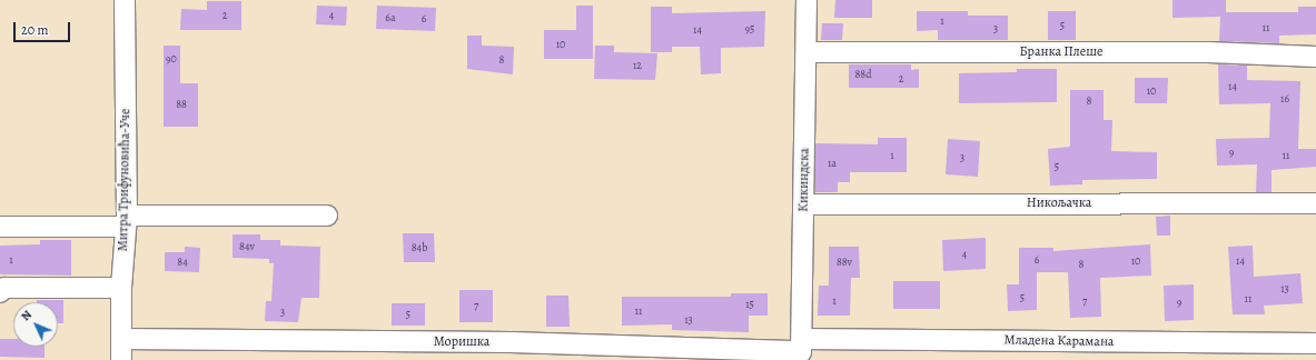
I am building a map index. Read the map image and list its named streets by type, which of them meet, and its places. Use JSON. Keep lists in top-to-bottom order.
{
  "streets": {
    "street": [
      "Бранка Плеше",
      "Митра Трифуновића-Уче",
      "Кикиндска",
      "Никољачка",
      "Младена Карамана",
      "Моришка"
    ]
  },
  "crossings": [
    ["Бранка Плеше", "Кикиндска"],
    ["Митра Трифуновића-Уче", "Моришка"],
    ["Кикиндска", "Никољачка"],
    ["Кикиндска", "Младена Карамана"],
    ["Кикиндска", "Моришка"],
    ["Младена Карамана", "Моришка"]
  ],
  "house_numbers": [
    "2",
    "4",
    "6a",
    "6",
    "1",
    "5",
    "11",
    "95",
    "3",
    "14",
    "10",
    "90",
    "8",
    "12",
    "88d",
    "2",
    "14",
    "10",
    "16",
    "8",
    "88",
    "9",
    "1",
    "11",
    "3",
    "1a",
    "5",
    "84v",
    "84b",
    "4",
    "1",
    "6",
    "10",
    "14",
    "84",
    "88v",
    "8",
    "13",
    "5",
    "11",
    "1",
    "7",
    "9",
    "15",
    "7",
    "11",
    "3",
    "5",
    "13"
  ],
  "scale_bar": "20 m",
  "north": "top left"
}
